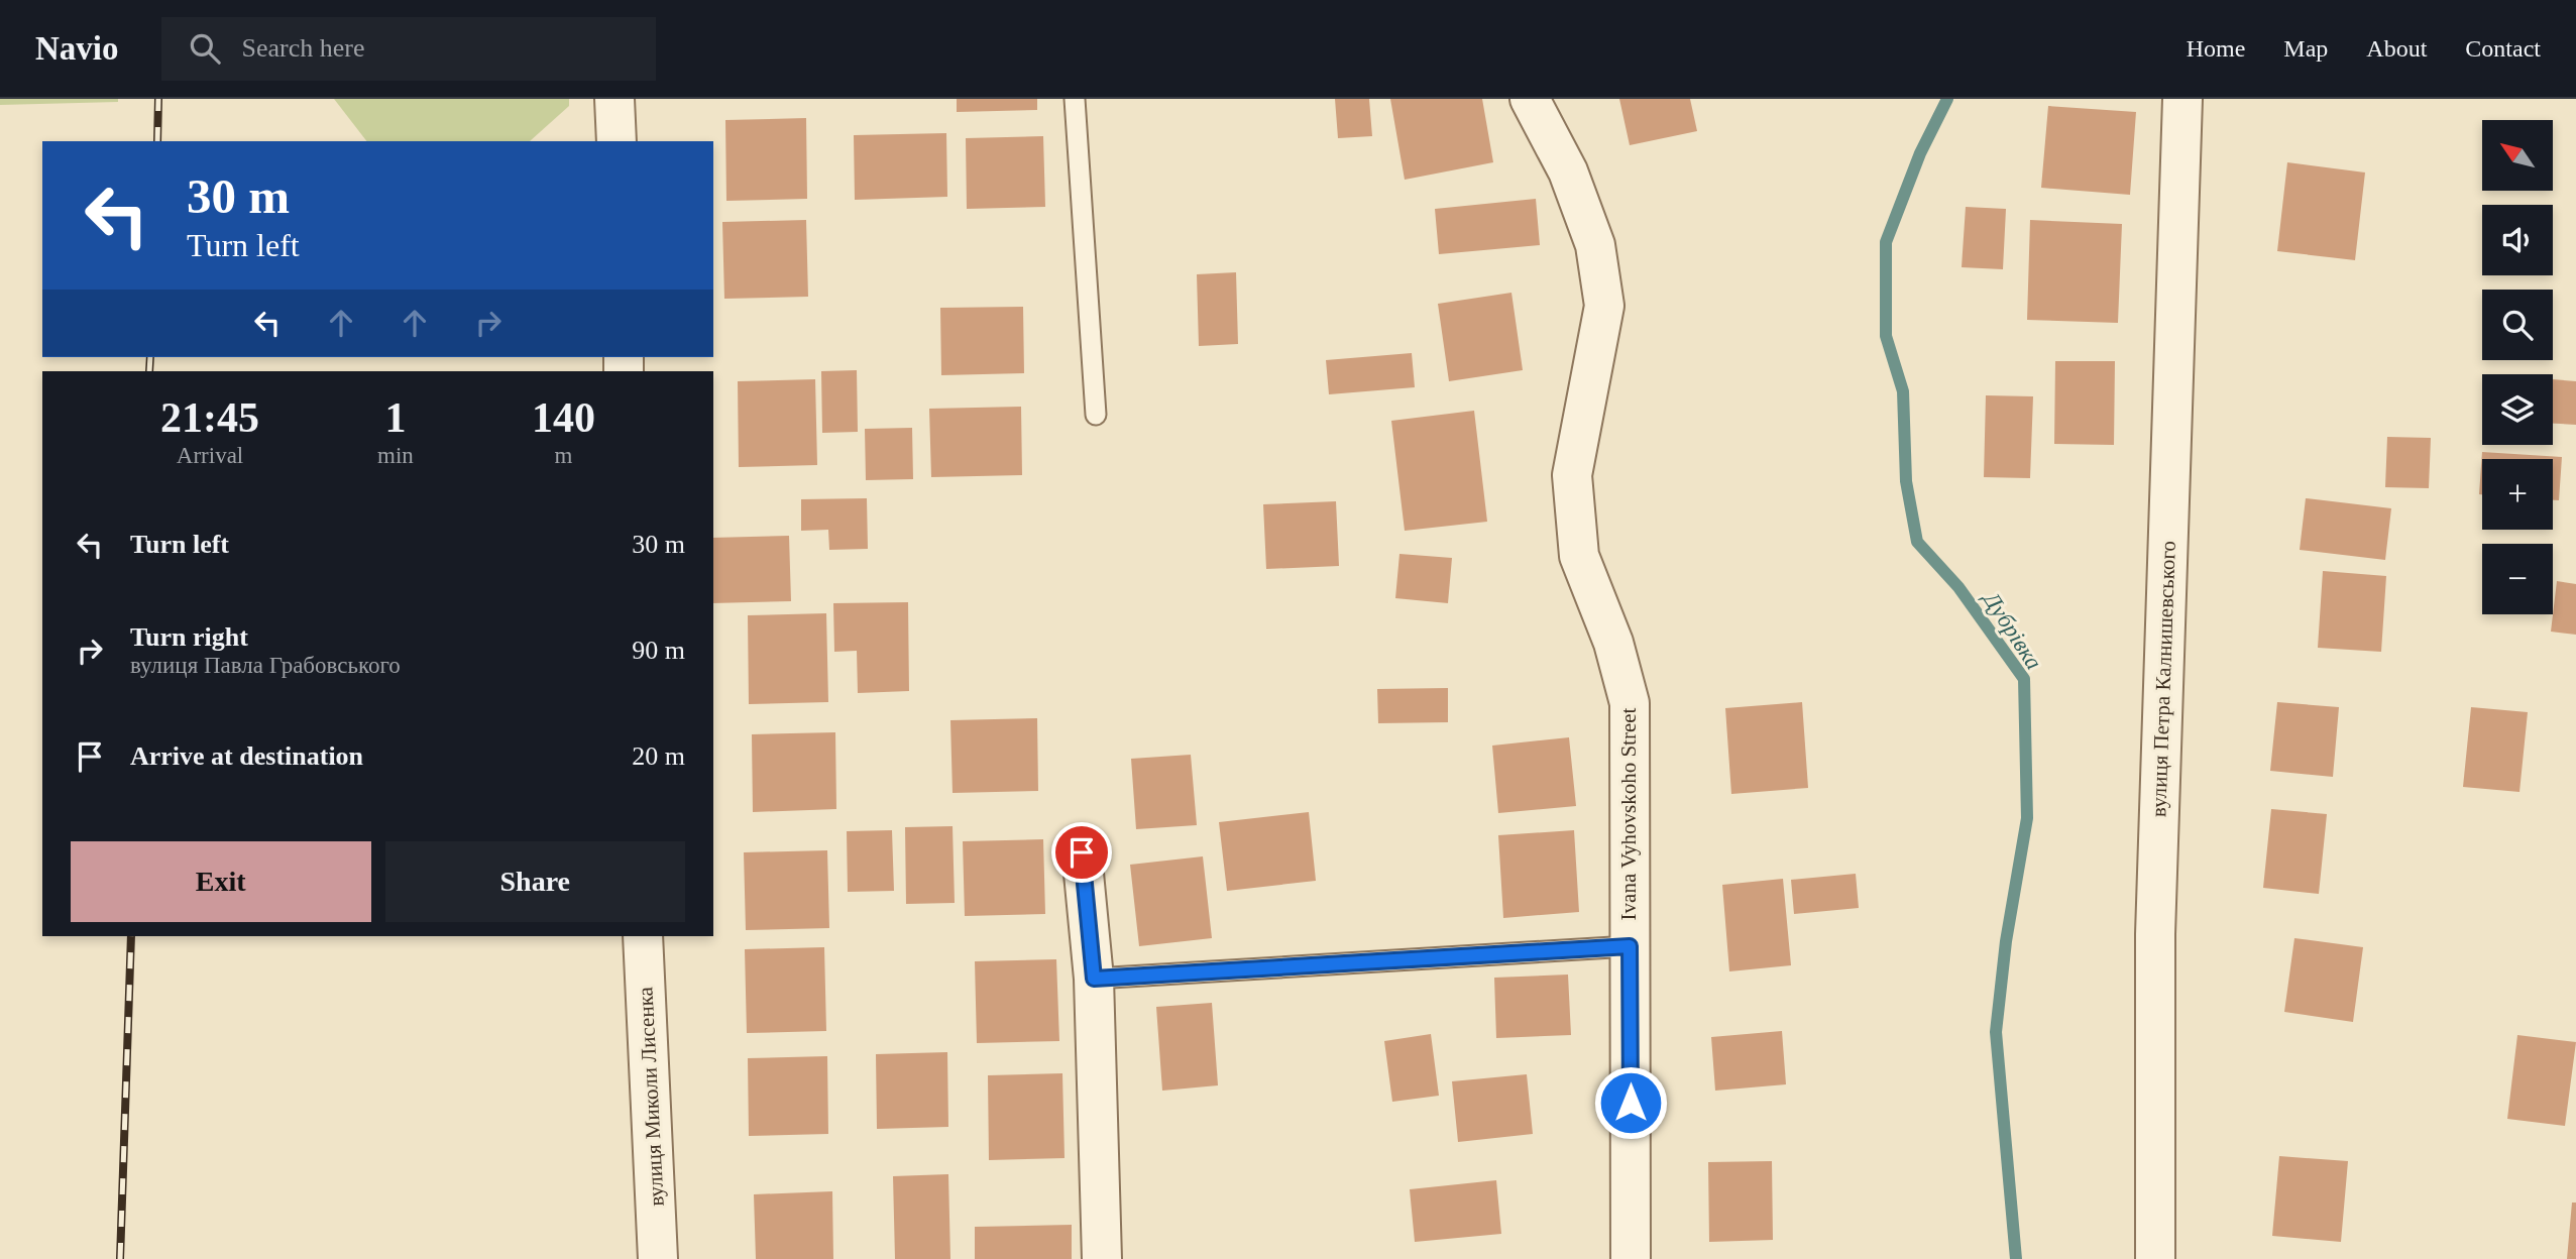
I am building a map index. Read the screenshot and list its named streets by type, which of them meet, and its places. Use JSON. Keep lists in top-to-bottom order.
{
  "streets": {
    "street": ["вулиця Петра Калнишевського", "Ivana Vyhovskoho Street", "вулиця Миколи Лисенка"]
  },
  "water": ["Дубрівка"],
  "north": "top left",
  "page": {
    "header": "Navio",
    "search": "Search here",
    "nav": [
      "Home",
      "Map",
      "About",
      "Contact"
    ],
    "map_buttons": ["+", "−"],
    "turn": ["30 m", "Turn left"],
    "eta": [
      "21:45",
      "Arrival",
      "1",
      "min",
      "140",
      "m"
    ],
    "list": [
      {
        "name": "Turn left",
        "value": "30 m"
      },
      {
        "name": "Turn right",
        "note": "вулиця Павла Грабовського",
        "value": "90 m"
      },
      {
        "name": "Arrive at destination",
        "value": "20 m"
      }
    ],
    "buttons": ["Exit", "Share"]
  }
}
